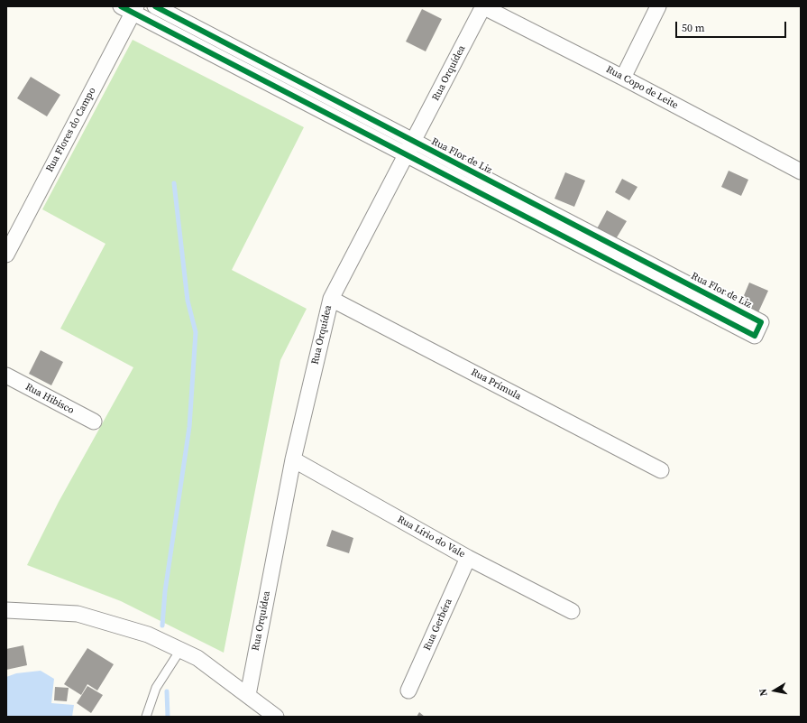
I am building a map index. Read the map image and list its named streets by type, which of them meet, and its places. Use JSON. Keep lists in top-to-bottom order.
{
  "streets": {
    "street": [
      "Rua Orquídea",
      "Rua Copo de Leite",
      "Rua Flores do Campo",
      "Rua Flor de Liz",
      "Rua Prímula",
      "Rua Hibisco",
      "Rua Lírio do Vale",
      "Rua Gerbéra"
    ]
  },
  "crossings": [
    ["Rua Orquídea", "Rua Copo de Leite"],
    ["Rua Orquídea", "Rua Flor de Liz"],
    ["Rua Orquídea", "Rua Prímula"],
    ["Rua Orquídea", "Rua Lírio do Vale"],
    ["Rua Lírio do Vale", "Rua Gerbéra"]
  ],
  "scale_bar": "50 m",
  "north": "left"
}
